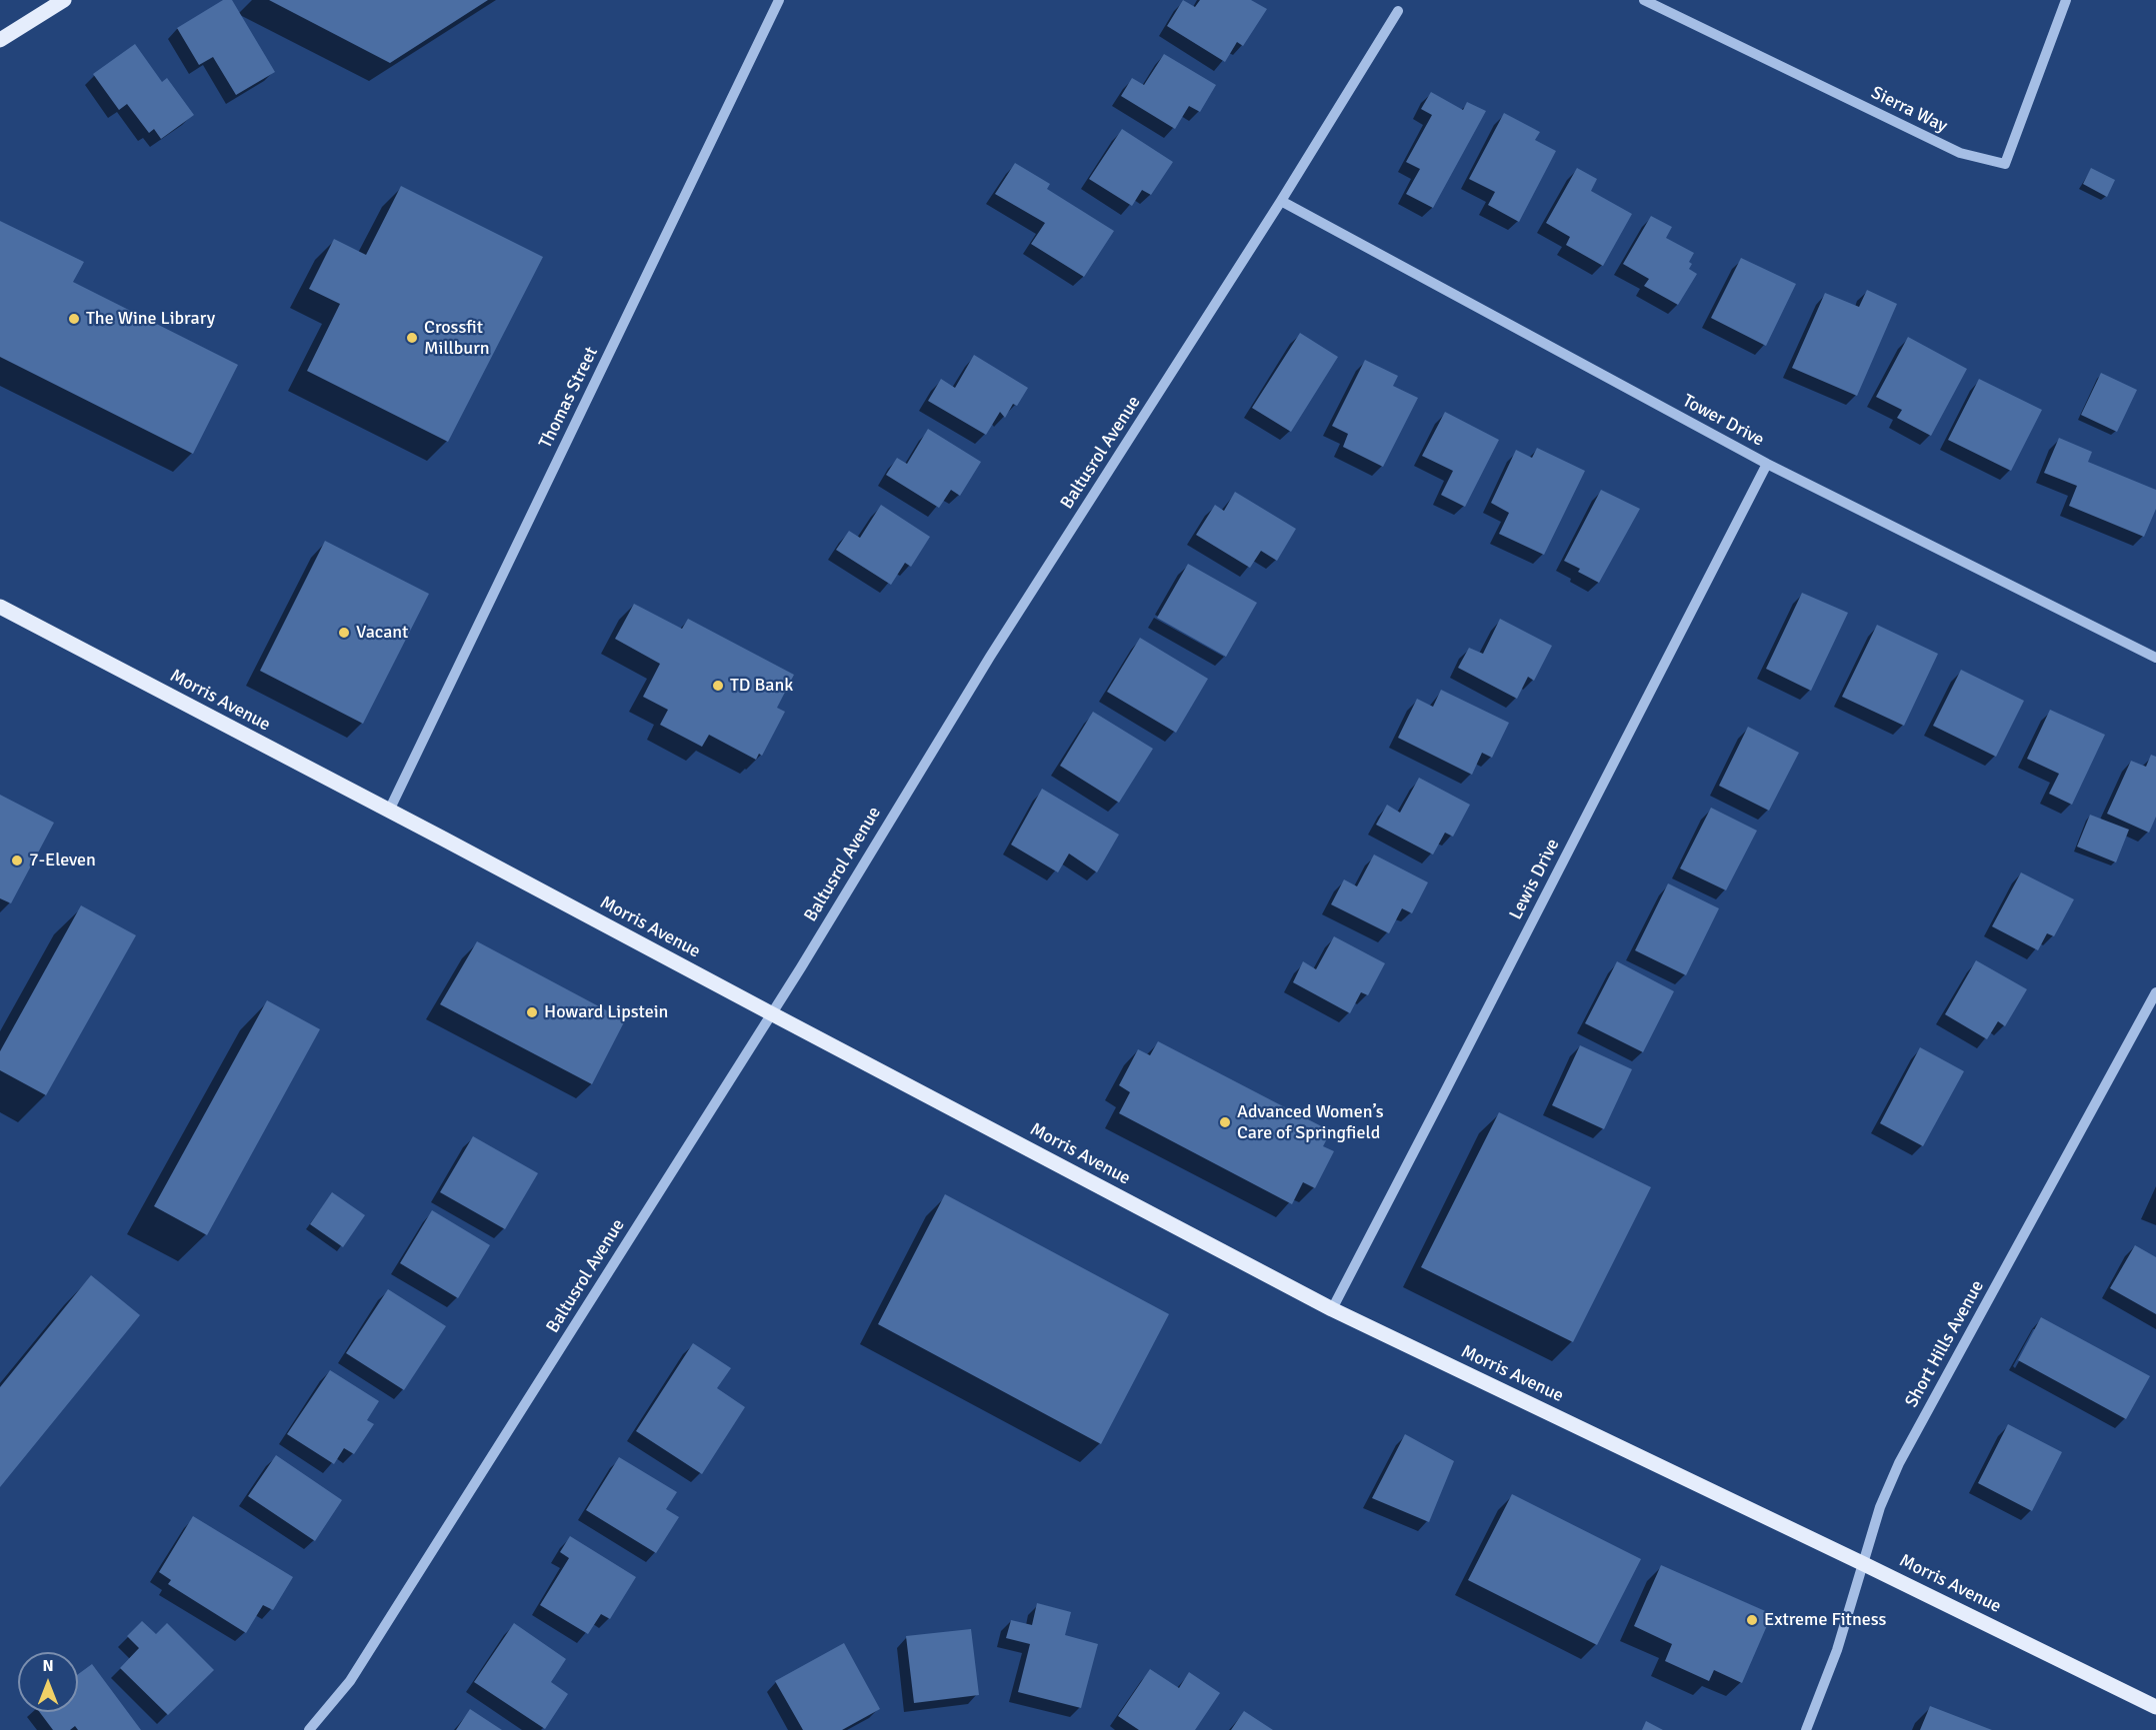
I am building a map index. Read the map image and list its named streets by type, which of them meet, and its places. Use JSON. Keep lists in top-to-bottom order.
{
  "streets": {
    "main road": ["Morris Avenue"],
    "street": [
      "Sierra Way",
      "Thomas Street",
      "Tower Drive",
      "Baltusrol Avenue",
      "Lewis Drive",
      "Short Hills Avenue"
    ]
  },
  "crossings": [
    ["Thomas Street", "Morris Avenue"],
    ["Tower Drive", "Baltusrol Avenue"],
    ["Tower Drive", "Lewis Drive"],
    ["Baltusrol Avenue", "Morris Avenue"],
    ["Morris Avenue", "Lewis Drive"],
    ["Morris Avenue", "Short Hills Avenue"]
  ],
  "places": [
    "The Wine Library",
    "Crossfit Millburn",
    "Vacant",
    "TD Bank",
    "7-Eleven",
    "Howard Lipstein",
    "Advanced Women’s Care of Springfield",
    "Extreme Fitness"
  ],
  "north": "top"
}
